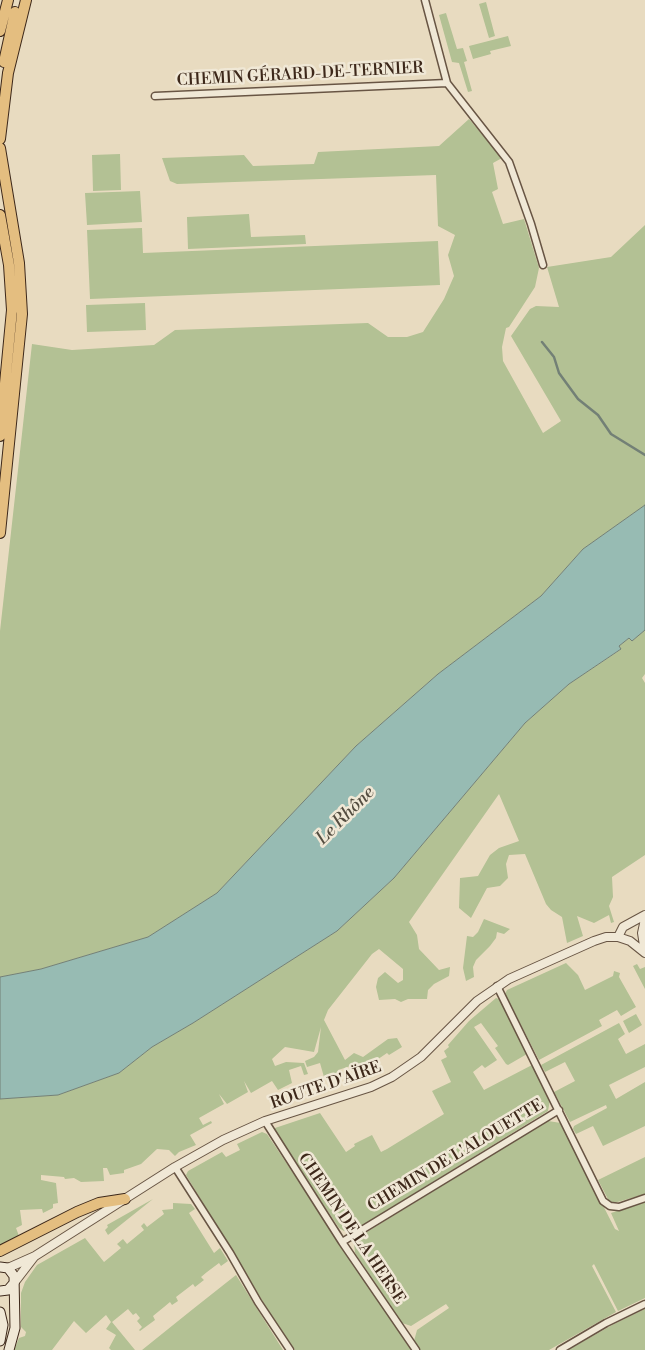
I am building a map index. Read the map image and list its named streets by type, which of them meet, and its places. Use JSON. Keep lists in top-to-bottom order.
{
  "streets": {
    "street": [
      "CHEMIN GÉRARD-DE-TERNIER",
      "ROUTE D'AÏRE",
      "CHEMIN DE L'ALOUETTE",
      "CHEMIN DE LA HERSE"
    ]
  },
  "crossings": [
    ["ROUTE D'AÏRE", "CHEMIN DE LA HERSE"],
    ["CHEMIN DE L'ALOUETTE", "CHEMIN DE LA HERSE"]
  ],
  "water": ["Le Rhône"]
}
